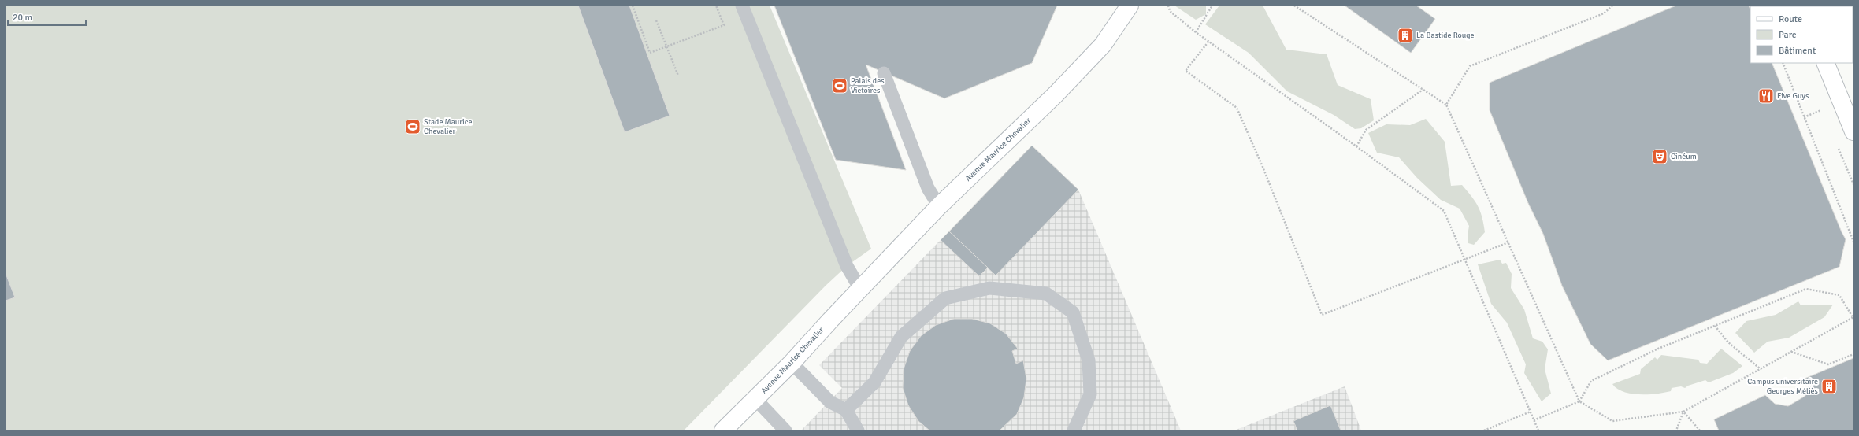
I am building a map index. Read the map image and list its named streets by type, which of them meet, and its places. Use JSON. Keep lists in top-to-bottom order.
{
  "streets": {
    "street": ["Avenue Maurice Chevalier"]
  },
  "places": {
    "building": ["La Bastide Rouge", "Campus universitaire Georges Méliès"],
    "sports": ["Palais des Victoires", "Stade Maurice Chevalier"],
    "restaurant": ["Five Guys"],
    "theatre": ["Cinéum"]
  },
  "legend": ["Route", "Parc", "Bâtiment"],
  "scale_bar": "20 m"
}
